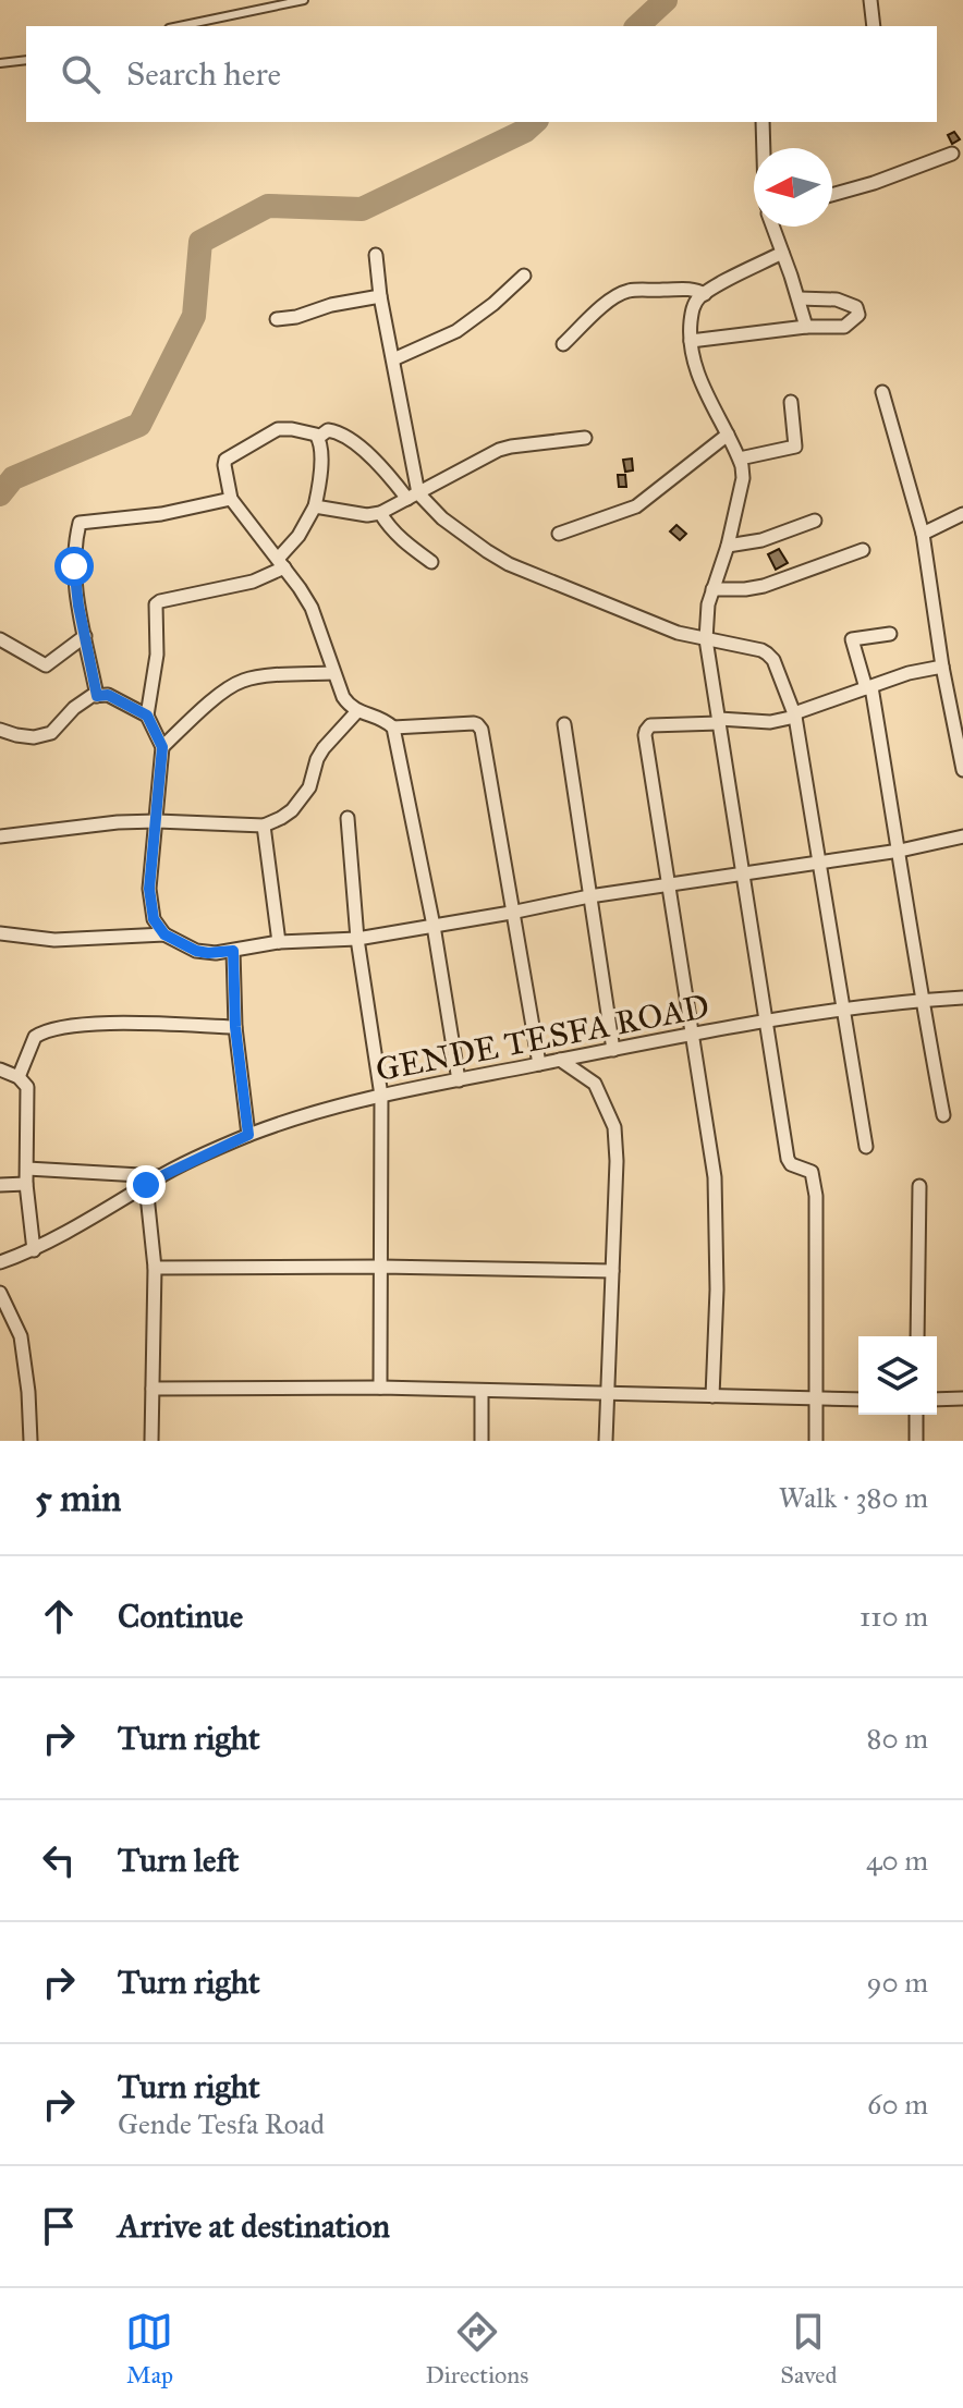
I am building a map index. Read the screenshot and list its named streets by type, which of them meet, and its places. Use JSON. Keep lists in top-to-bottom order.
{
  "streets": {
    "street": ["GENDE TESFA ROAD"]
  },
  "north": "left",
  "page": {
    "search": "Search here",
    "heading": ["5 min", "Walk · 380 m"],
    "list": [
      ["Continue", "110 m"],
      ["Turn right", "80 m"],
      ["Turn left", "40 m"],
      ["Turn right", "90 m"],
      ["Turn right", "Gende Tesfa Road", "60 m"],
      "Arrive at destination"
    ],
    "nav": ["Map", "Directions", "Saved"]
  }
}
